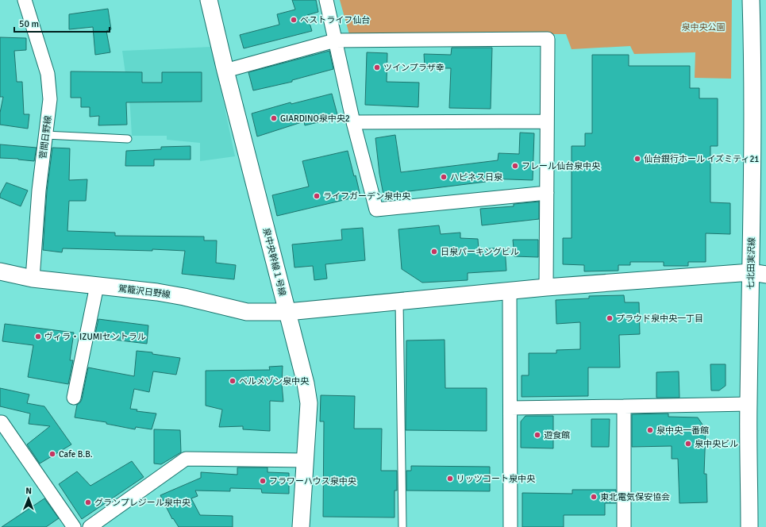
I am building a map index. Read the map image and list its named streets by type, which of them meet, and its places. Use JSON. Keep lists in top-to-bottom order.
{
  "streets": {
    "street": [
      "菅間日野線",
      "泉中央幹線１号線",
      "七北田実沢線",
      "駕籠沢日野線"
    ]
  },
  "crossings": [
    ["菅間日野線", "駕籠沢日野線"],
    ["泉中央幹線１号線", "駕籠沢日野線"],
    ["七北田実沢線", "駕籠沢日野線"]
  ],
  "parks": ["泉中央公園"],
  "places": [
    "ベストライフ仙台",
    "ツインプラザ幸",
    "GIARDINO泉中央2",
    "仙台銀行ホール イズミティ21",
    "フレール仙台泉中央",
    "ハピネス日泉",
    "ライフガーデン泉中央",
    "日泉パーキングビル",
    "プラウド泉中央一丁目",
    "ヴィラ・IZUMIセントラル",
    "ベルメゾン泉中央",
    "泉中央一番館",
    "遊食館",
    "泉中央ビル",
    "Cafe B.B.",
    "リッツコート泉中央",
    "フラワーハウス泉中央",
    "東北電気保安協会",
    "グランプレジール泉中央"
  ],
  "scale_bar": "50 m",
  "north": "top"
}
